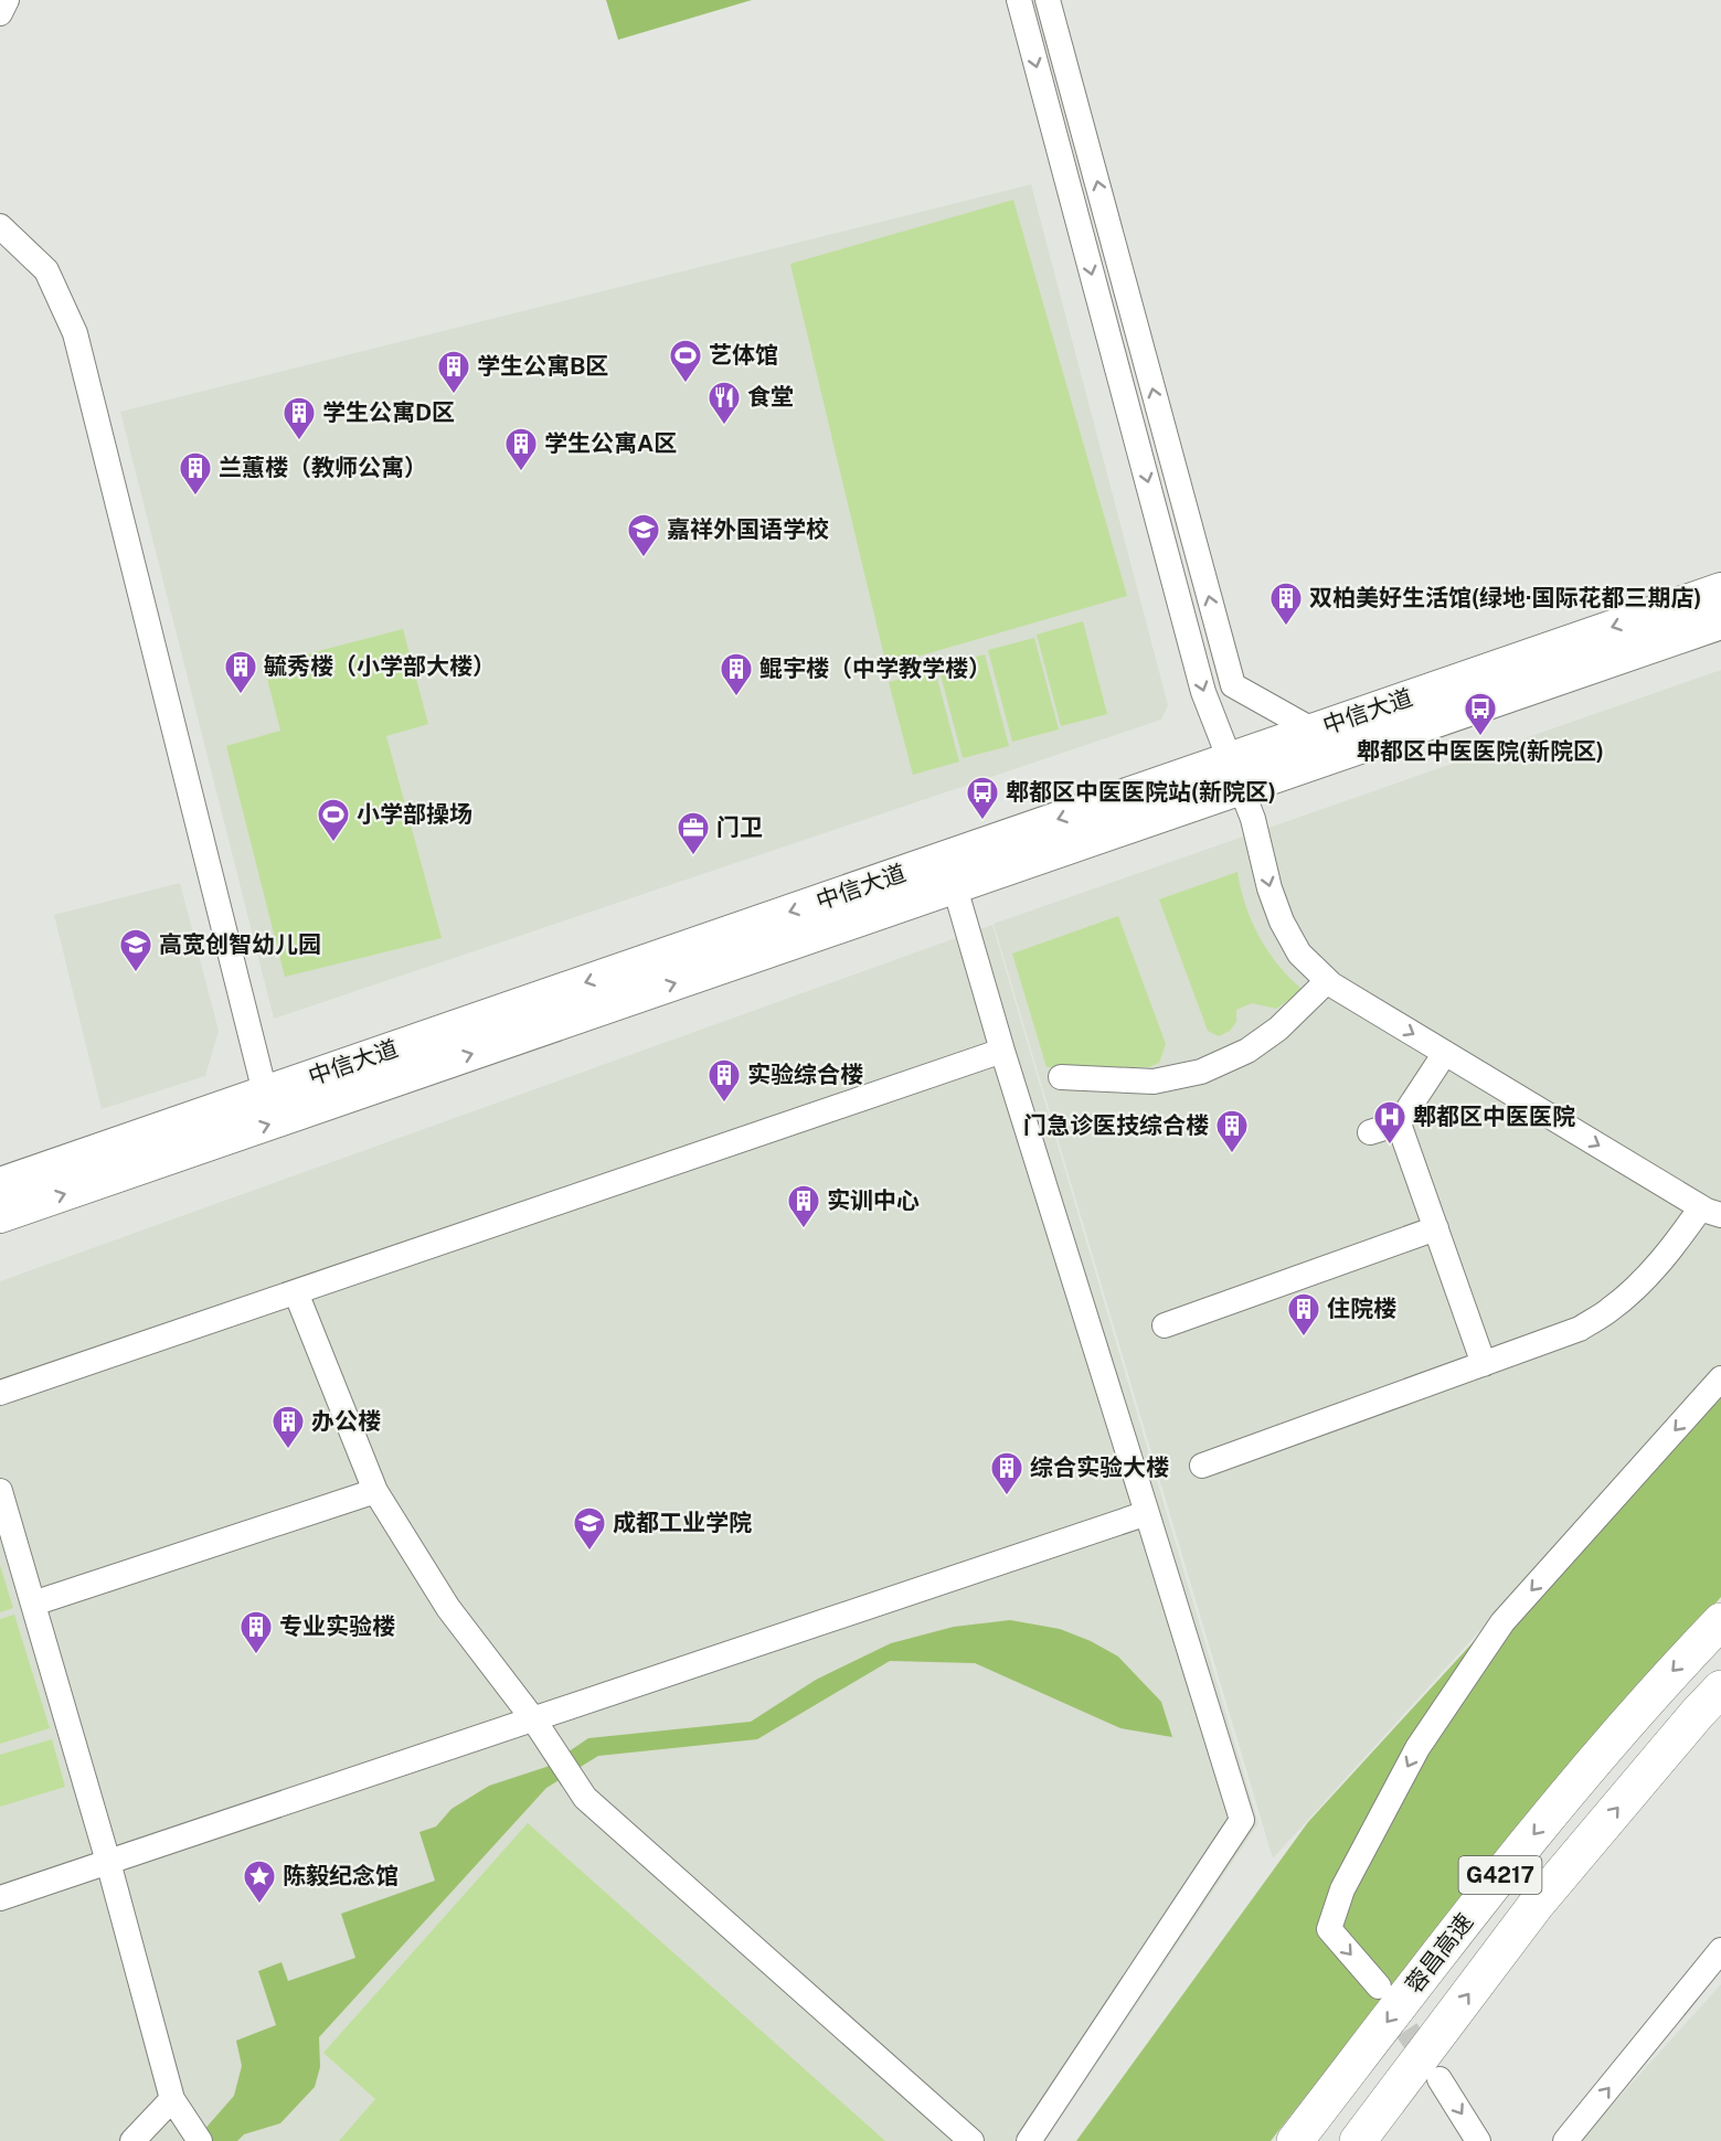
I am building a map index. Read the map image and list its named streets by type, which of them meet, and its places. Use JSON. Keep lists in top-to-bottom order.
{
  "streets": {
    "highway": ["G4217", "蓉昌高速"],
    "main road": ["中信大道"]
  },
  "places": {
    "sports": ["艺体馆", "小学部操场"],
    "building": [
      "学生公寓B区",
      "学生公寓D区",
      "学生公寓A区",
      "兰蕙楼（教师公寓）",
      "双柏美好生活馆(绿地·国际花都三期店)",
      "毓秀楼（小学部大楼）",
      "鲲宇楼（中学教学楼）",
      "实验综合楼",
      "门急诊医技综合楼",
      "实训中心",
      "住院楼",
      "办公楼",
      "综合实验大楼",
      "专业实验楼"
    ],
    "restaurant": ["食堂"],
    "school or university": ["嘉祥外国语学校", "高宽创智幼儿园", "成都工业学院"],
    "bus stop": ["郫都区中医医院(新院区)", "郫都区中医医院站(新院区)"],
    "office": ["门卫"],
    "hospital": ["郫都区中医医院"],
    "place": ["陈毅纪念馆"]
  }
}
